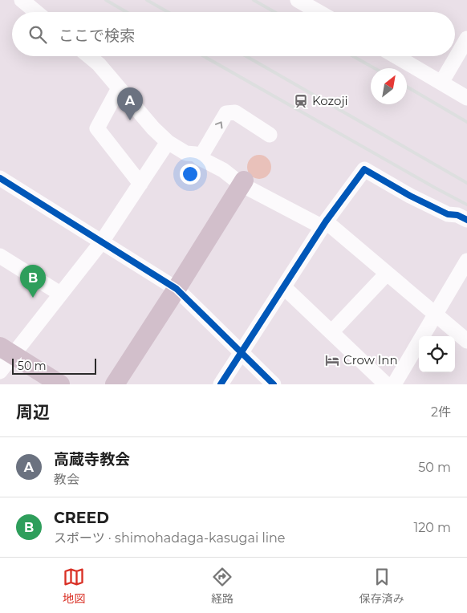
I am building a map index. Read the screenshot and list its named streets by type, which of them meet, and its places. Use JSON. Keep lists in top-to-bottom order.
{
  "places": {
    "station": ["Kozoji"],
    "hotel": ["Crow Inn"]
  },
  "scale_bar": "50 m",
  "north": "top right",
  "page": {
    "search": "ここで検索",
    "pins": ["A", "B"],
    "scale": "50 m",
    "heading": ["周辺", "2件"],
    "list": [
      {
        "mark": "A",
        "name": "高蔵寺教会",
        "note": "教会",
        "value": "50 m"
      },
      {
        "mark": "B",
        "name": "CREED",
        "note": "スポーツ · shimohadaga-kasugai line",
        "value": "120 m"
      }
    ],
    "nav": ["地図", "経路", "保存済み"]
  }
}
